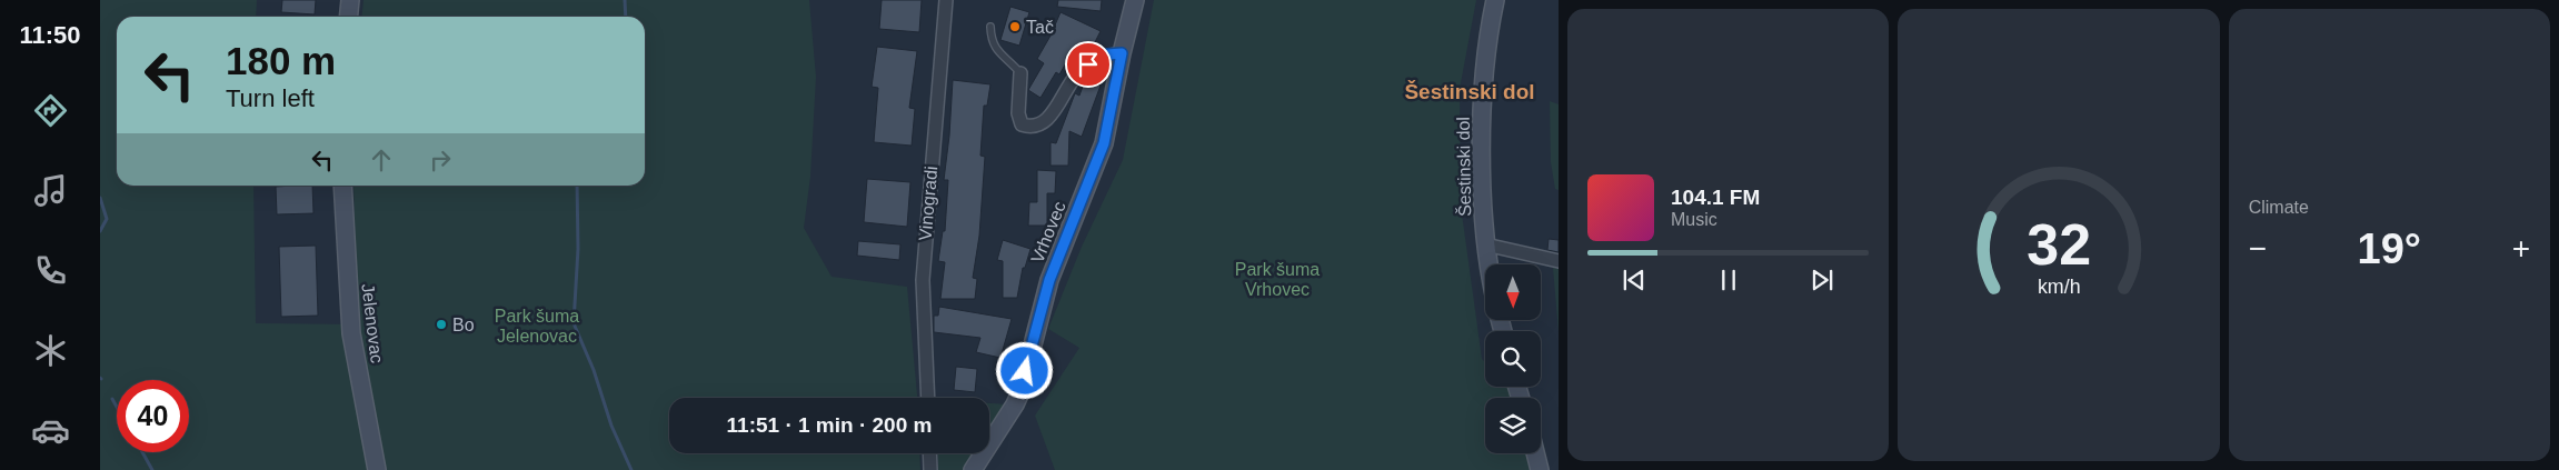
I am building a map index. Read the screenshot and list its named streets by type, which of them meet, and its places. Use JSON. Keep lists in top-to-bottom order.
{
  "streets": {
    "street": [
      "Šestinski dol",
      "Vinogradi",
      "Vrhovec",
      "Jelenovac"
    ]
  },
  "districts": ["Šestinski dol"],
  "parks": ["Park šuma Vrhovec", "Park šuma Jelenovac"],
  "places": ["Tač", "Bo"],
  "north": "bottom",
  "page": {
    "tabs": "11:50",
    "tile": "Climate",
    "turn": ["180 m", "Turn left"],
    "song": ["104.1 FM", "Music"],
    "heat": ["−", "19°", "+"],
    "limit": "40",
    "trip": "11:51 · 1 min · 200 m",
    "gauge": ["32", "km/h"]
  }
}
